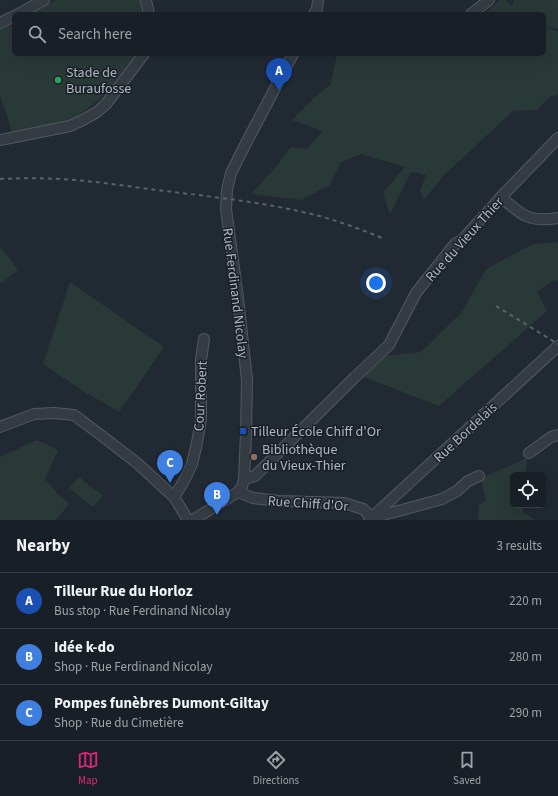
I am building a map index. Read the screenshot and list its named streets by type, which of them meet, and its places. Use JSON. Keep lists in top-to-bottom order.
{
  "streets": {
    "street": [
      "Rue du Vieux Thier",
      "Rue Ferdinand Nicolay",
      "Cour Robert",
      "Rue Bordelais",
      "Rue Chiff d'Or"
    ]
  },
  "crossings": [
    ["Rue du Vieux Thier", "Rue Ferdinand Nicolay"],
    ["Rue Ferdinand Nicolay", "Rue Chiff d'Or"],
    ["Rue Bordelais", "Rue Chiff d'Or"]
  ],
  "places": {
    "other": ["Stade de Buraufosse", "Bibliothèque du Vieux-Thier"],
    "transit": ["Tilleur École Chiff d'Or"]
  },
  "page": {
    "search": "Search here",
    "pins": ["A", "C", "B"],
    "heading": ["Nearby", "3 results"],
    "list": [
      {
        "mark": "A",
        "name": "Tilleur Rue du Horloz",
        "note": "Bus stop · Rue Ferdinand Nicolay",
        "value": "220 m"
      },
      {
        "mark": "B",
        "name": "Idée k-do",
        "note": "Shop · Rue Ferdinand Nicolay",
        "value": "280 m"
      },
      {
        "mark": "C",
        "name": "Pompes funèbres Dumont-Giltay",
        "note": "Shop · Rue du Cimetière",
        "value": "290 m"
      }
    ],
    "nav": ["Map", "Directions", "Saved"]
  }
}
